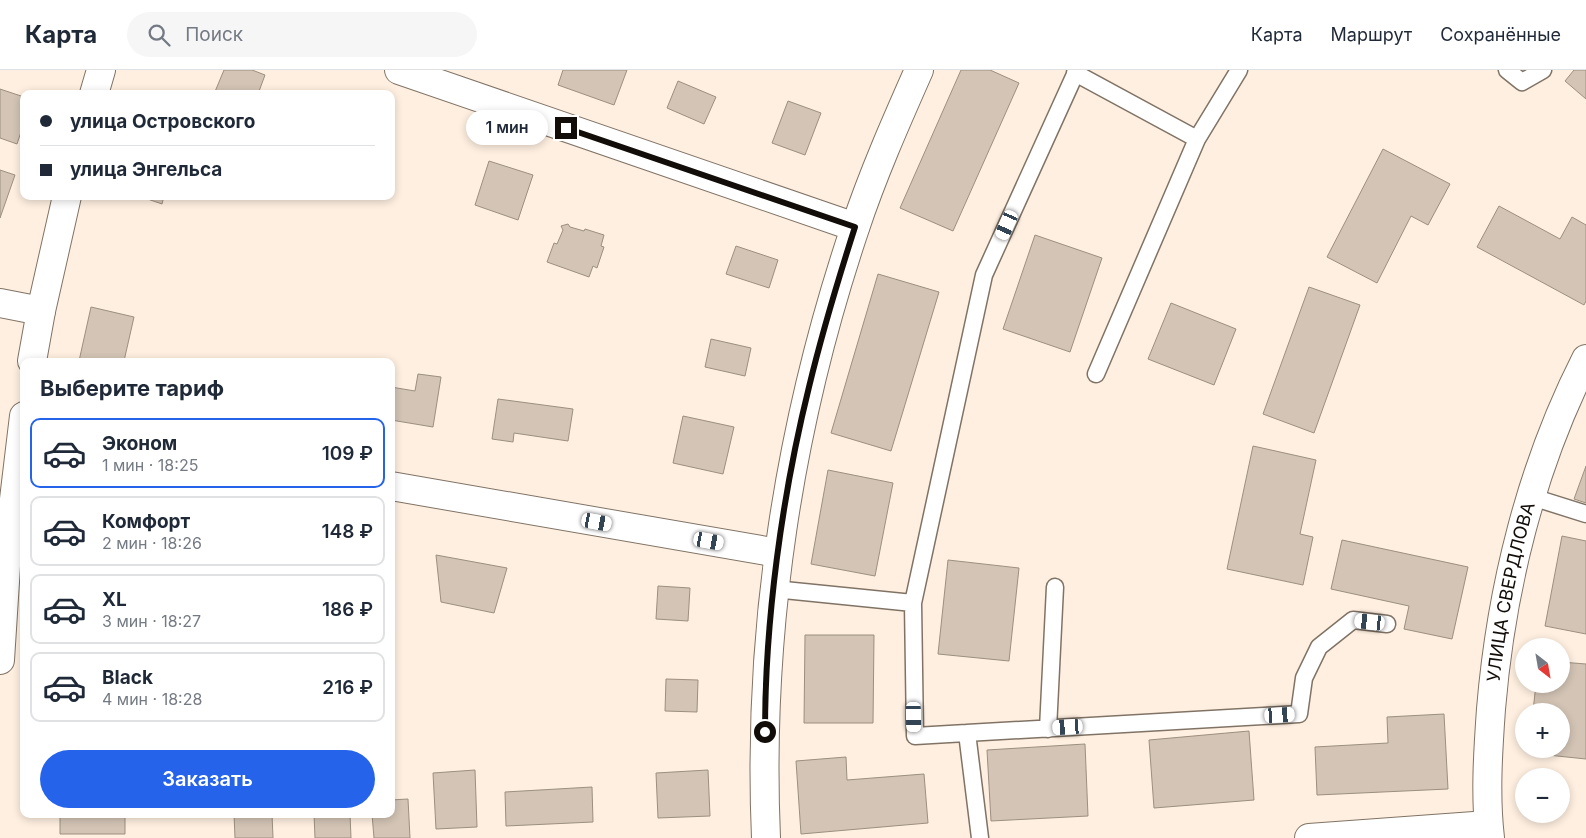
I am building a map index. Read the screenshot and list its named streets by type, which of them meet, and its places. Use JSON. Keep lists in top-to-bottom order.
{
  "streets": {
    "street": ["УЛИЦА СВЕРДЛОВА"]
  },
  "north": "bottom right",
  "page": {
    "header": "Карта",
    "search": "Поиск",
    "nav": ["Карта", "Маршрут", "Сохранённые"],
    "banner": ["улица Островского", "улица Энгельса"],
    "bubble": "1 мин",
    "heading": "Выберите тариф",
    "list": [
      {
        "name": "Эконом",
        "note": "1 мин · 18:25",
        "value": "109 ₽"
      },
      {
        "name": "Комфорт",
        "note": "2 мин · 18:26",
        "value": "148 ₽"
      },
      {
        "name": "XL",
        "note": "3 мин · 18:27",
        "value": "186 ₽"
      },
      {
        "name": "Black",
        "note": "4 мин · 18:28",
        "value": "216 ₽"
      }
    ],
    "map_buttons": ["+", "−"],
    "buttons": "Заказать"
  }
}
